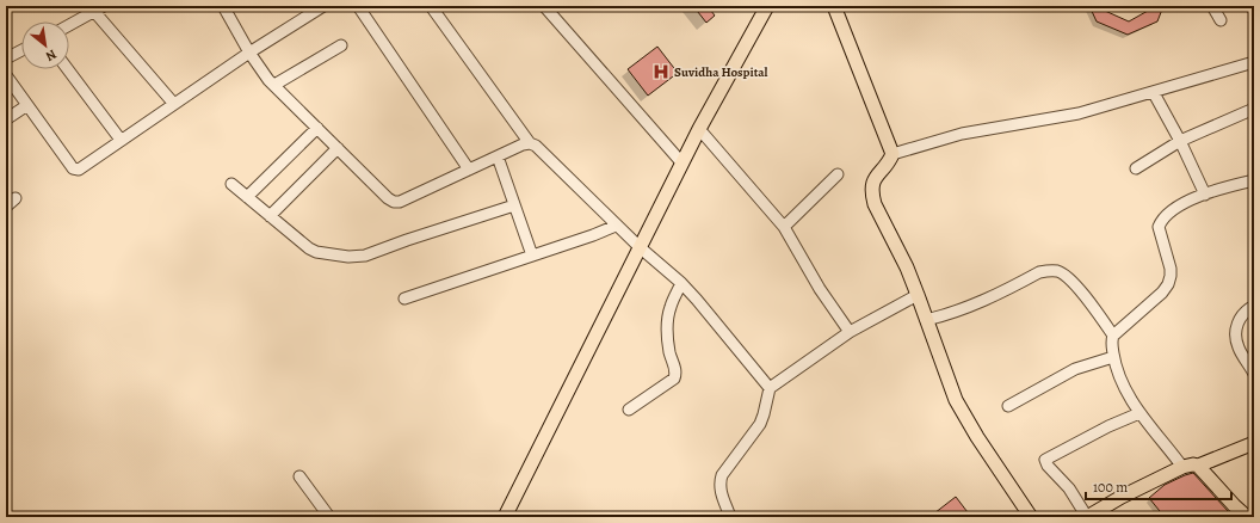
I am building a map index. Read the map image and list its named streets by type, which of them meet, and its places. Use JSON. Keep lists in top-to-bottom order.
{
  "places": {
    "hospital": ["Suvidha Hospital"]
  },
  "scale_bar": "100 m",
  "north": "bottom right"
}
